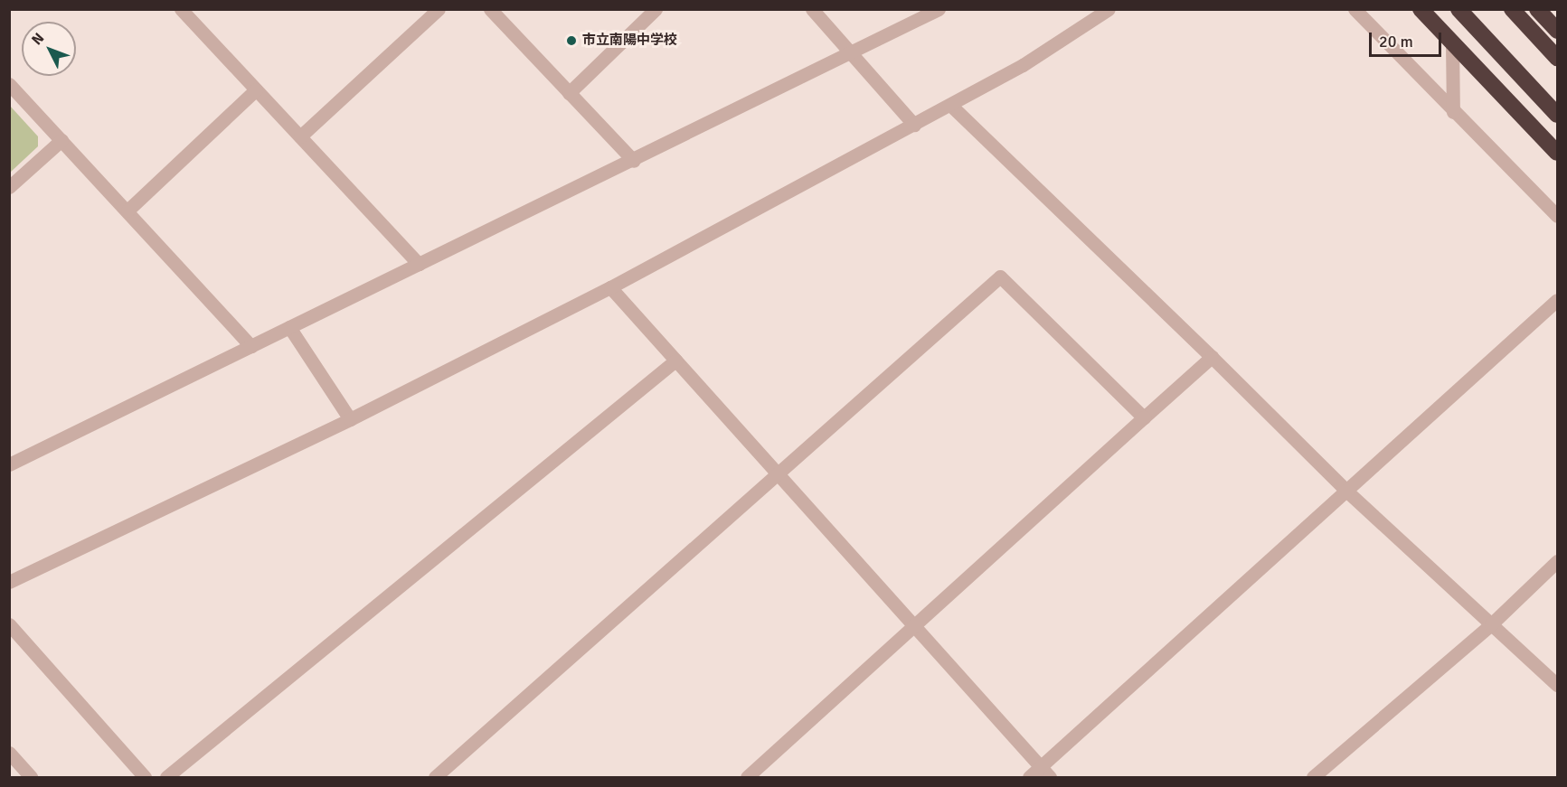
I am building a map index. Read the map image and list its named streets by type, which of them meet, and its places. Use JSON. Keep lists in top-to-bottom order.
{
  "places": ["市立南陽中学校"],
  "scale_bar": "20 m",
  "north": "top left"
}
